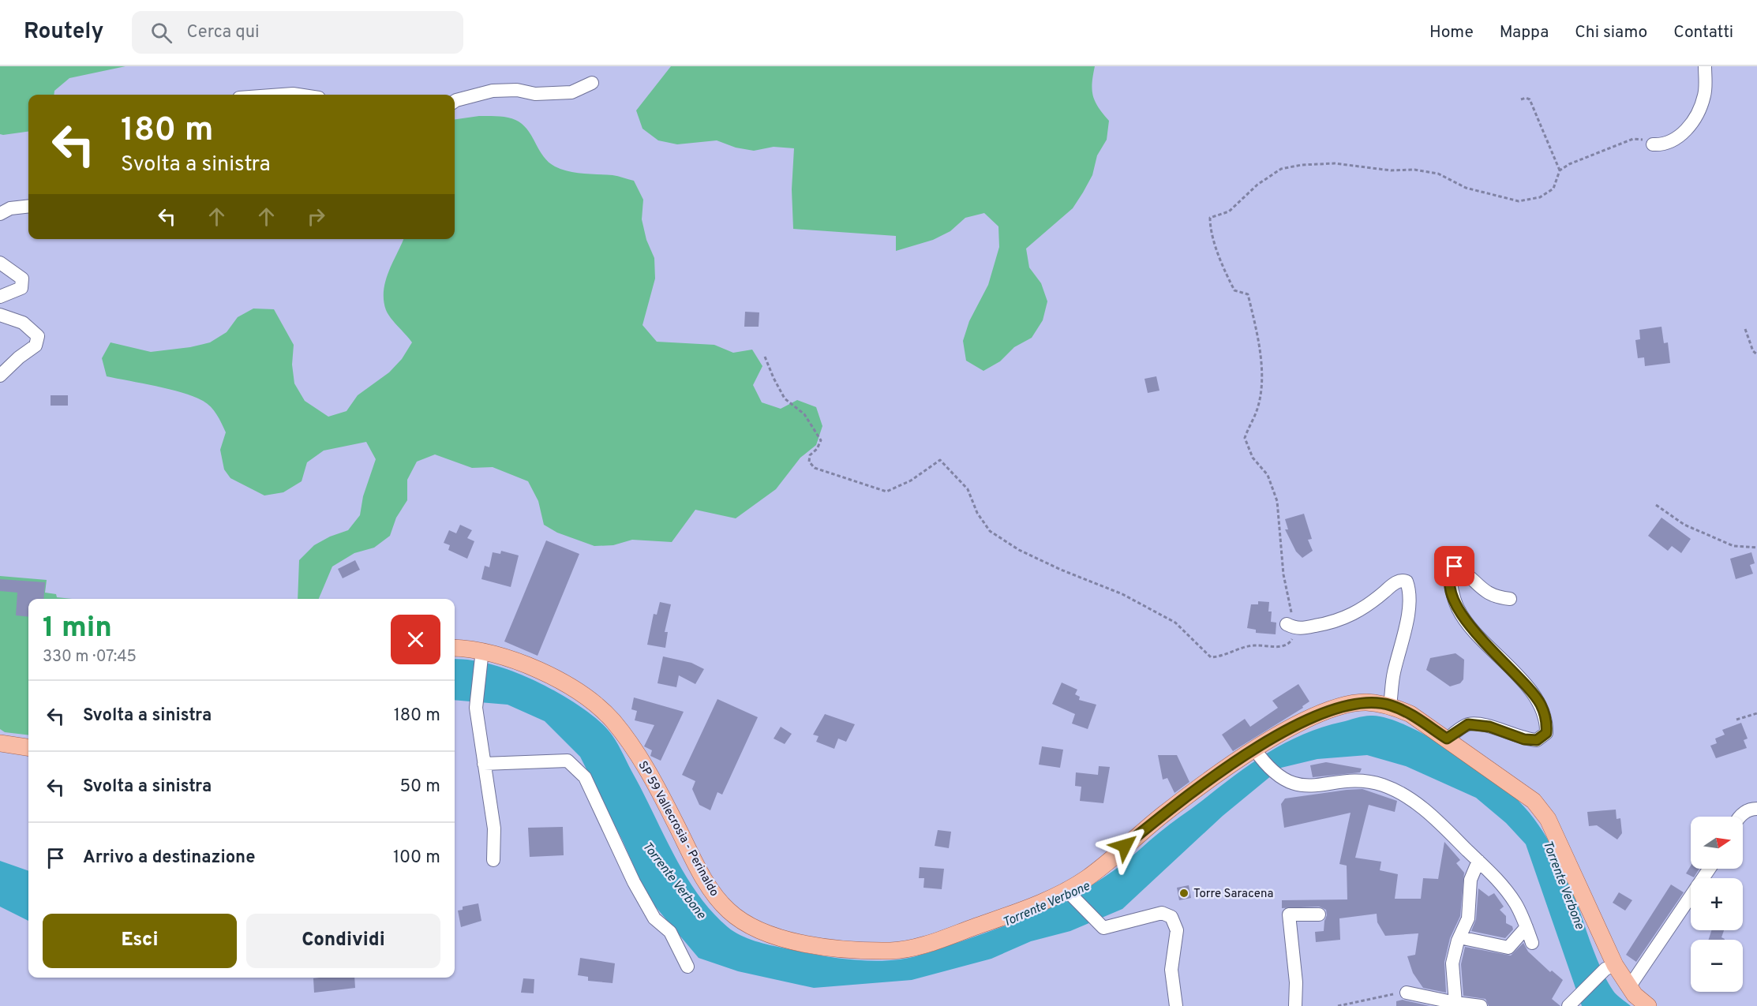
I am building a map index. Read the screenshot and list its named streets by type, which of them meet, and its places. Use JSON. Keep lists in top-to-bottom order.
{
  "streets": {
    "main road": ["SP 59 Vallecrosia - Perinaldo"]
  },
  "water": ["Torrente Verbone"],
  "places": ["Torre Saracena"],
  "north": "right",
  "page": {
    "header": "Routely",
    "search": "Cerca qui",
    "nav": [
      "Home",
      "Mappa",
      "Chi siamo",
      "Contatti"
    ],
    "turn": ["180 m", "Svolta a sinistra"],
    "heading": ["1 min", "330 m · 07:45"],
    "list": [
      {
        "name": "Svolta a sinistra",
        "value": "180 m"
      },
      {
        "name": "Svolta a sinistra",
        "value": "50 m"
      },
      {
        "name": "Arrivo a destinazione",
        "value": "100 m"
      }
    ],
    "map_buttons": ["+", "−"],
    "buttons": ["Esci", "Condividi"]
  }
}
